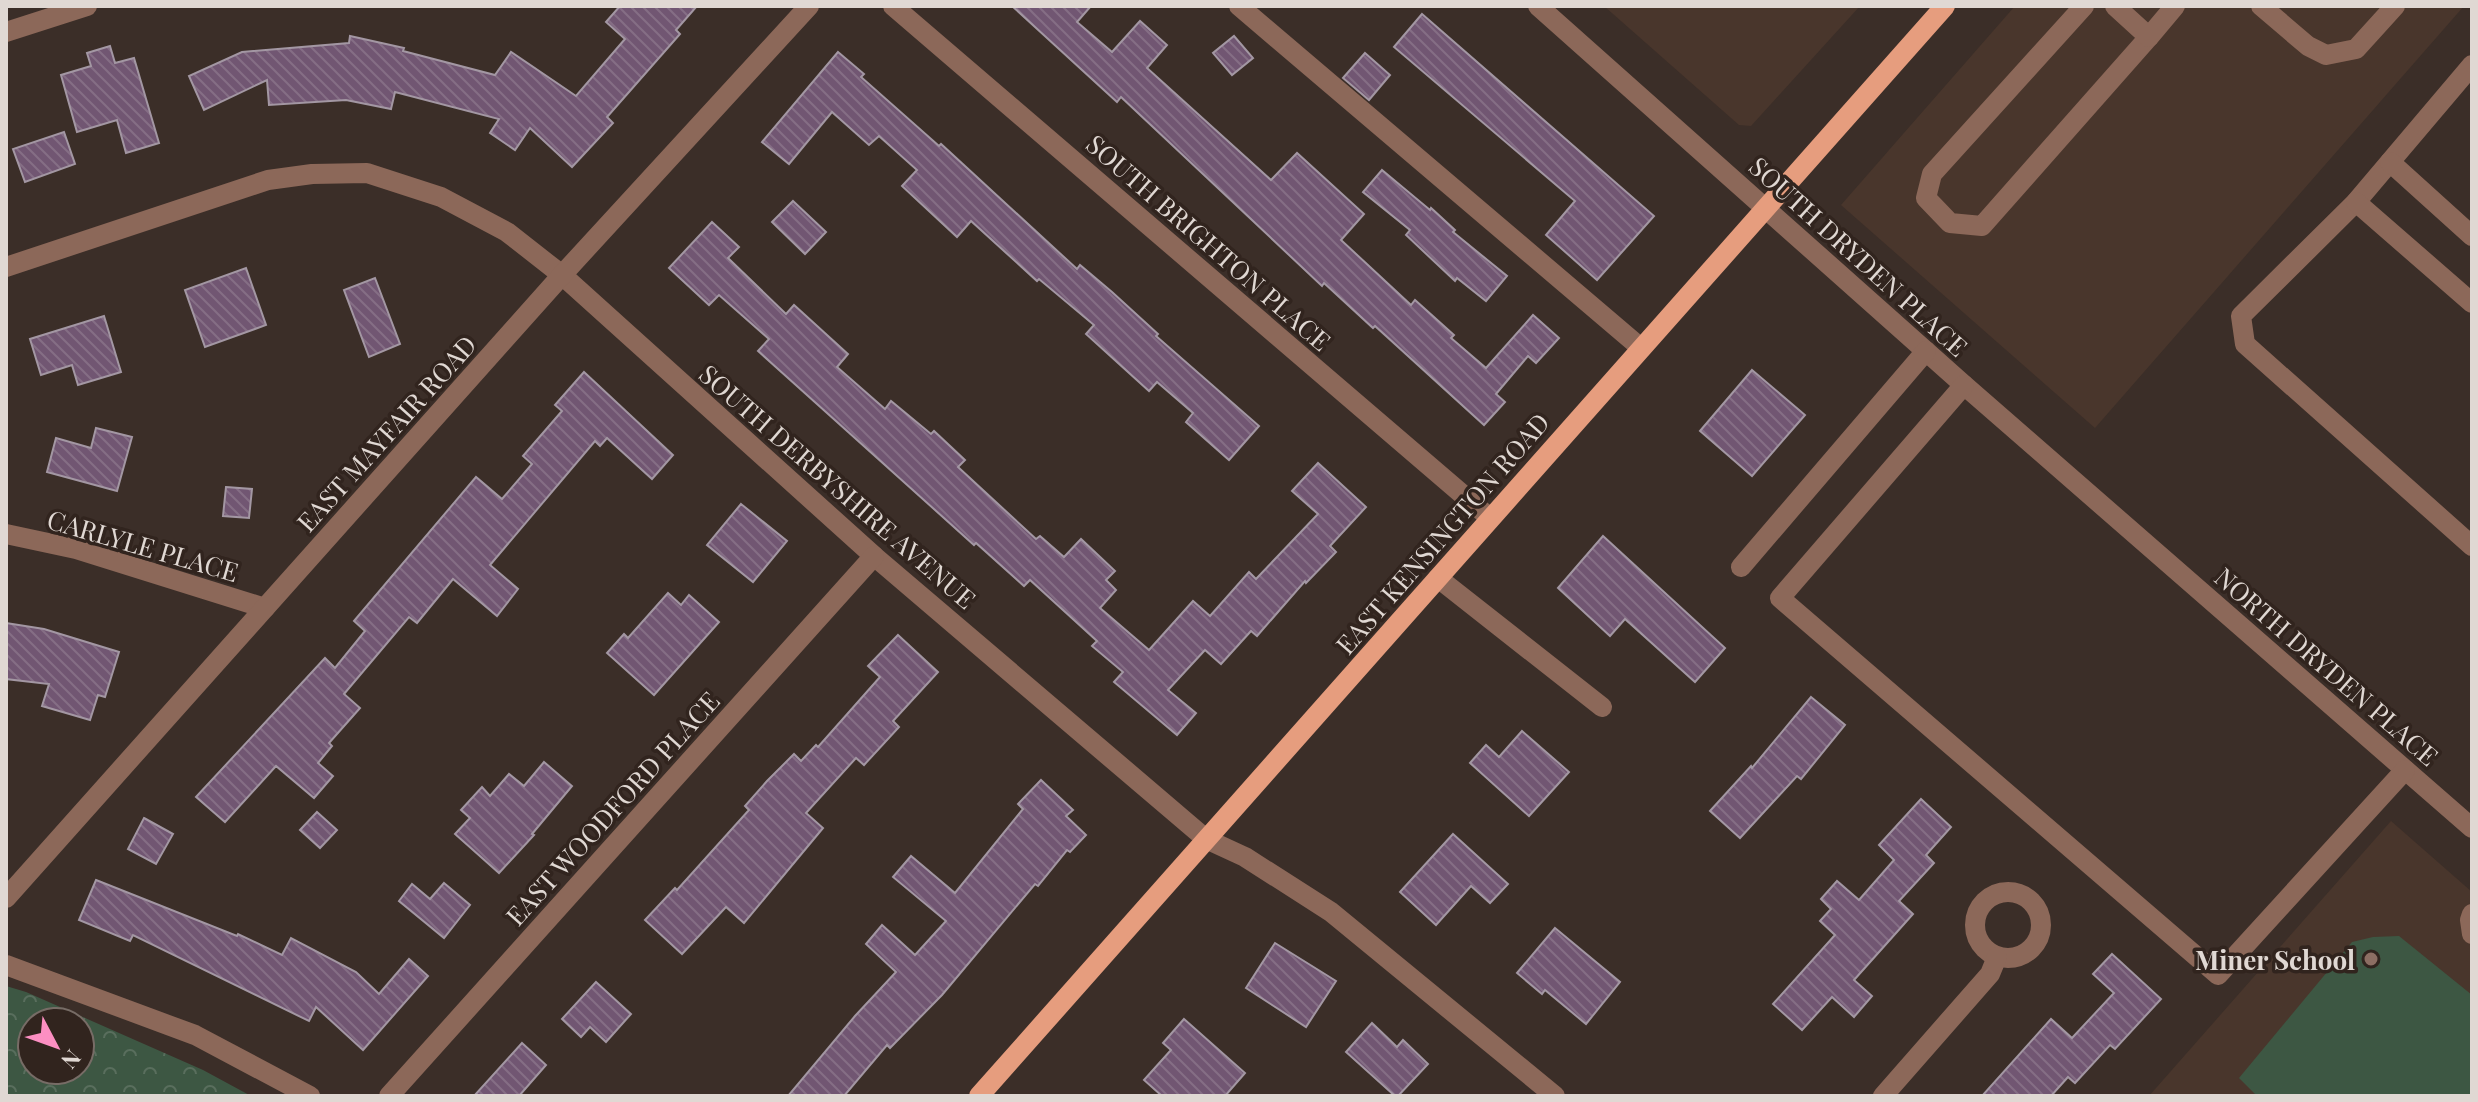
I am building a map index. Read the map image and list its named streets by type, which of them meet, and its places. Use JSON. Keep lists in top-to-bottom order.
{
  "streets": {
    "main road": ["EAST KENSINGTON ROAD"],
    "street": [
      "SOUTH BRIGHTON PLACE",
      "SOUTH DRYDEN PLACE",
      "EAST MAYFAIR ROAD",
      "SOUTH DERBYSHIRE AVENUE",
      "CARLYLE PLACE",
      "NORTH DRYDEN PLACE",
      "EAST WOODFORD PLACE"
    ]
  },
  "crossings": [
    ["SOUTH BRIGHTON PLACE", "EAST KENSINGTON ROAD"],
    ["SOUTH DRYDEN PLACE", "EAST KENSINGTON ROAD"],
    ["SOUTH DRYDEN PLACE", "NORTH DRYDEN PLACE"],
    ["EAST MAYFAIR ROAD", "SOUTH DERBYSHIRE AVENUE"],
    ["EAST MAYFAIR ROAD", "CARLYLE PLACE"],
    ["SOUTH DERBYSHIRE AVENUE", "EAST KENSINGTON ROAD"],
    ["SOUTH DERBYSHIRE AVENUE", "EAST WOODFORD PLACE"]
  ],
  "places": ["Miner School"],
  "north": "bottom right"
}
